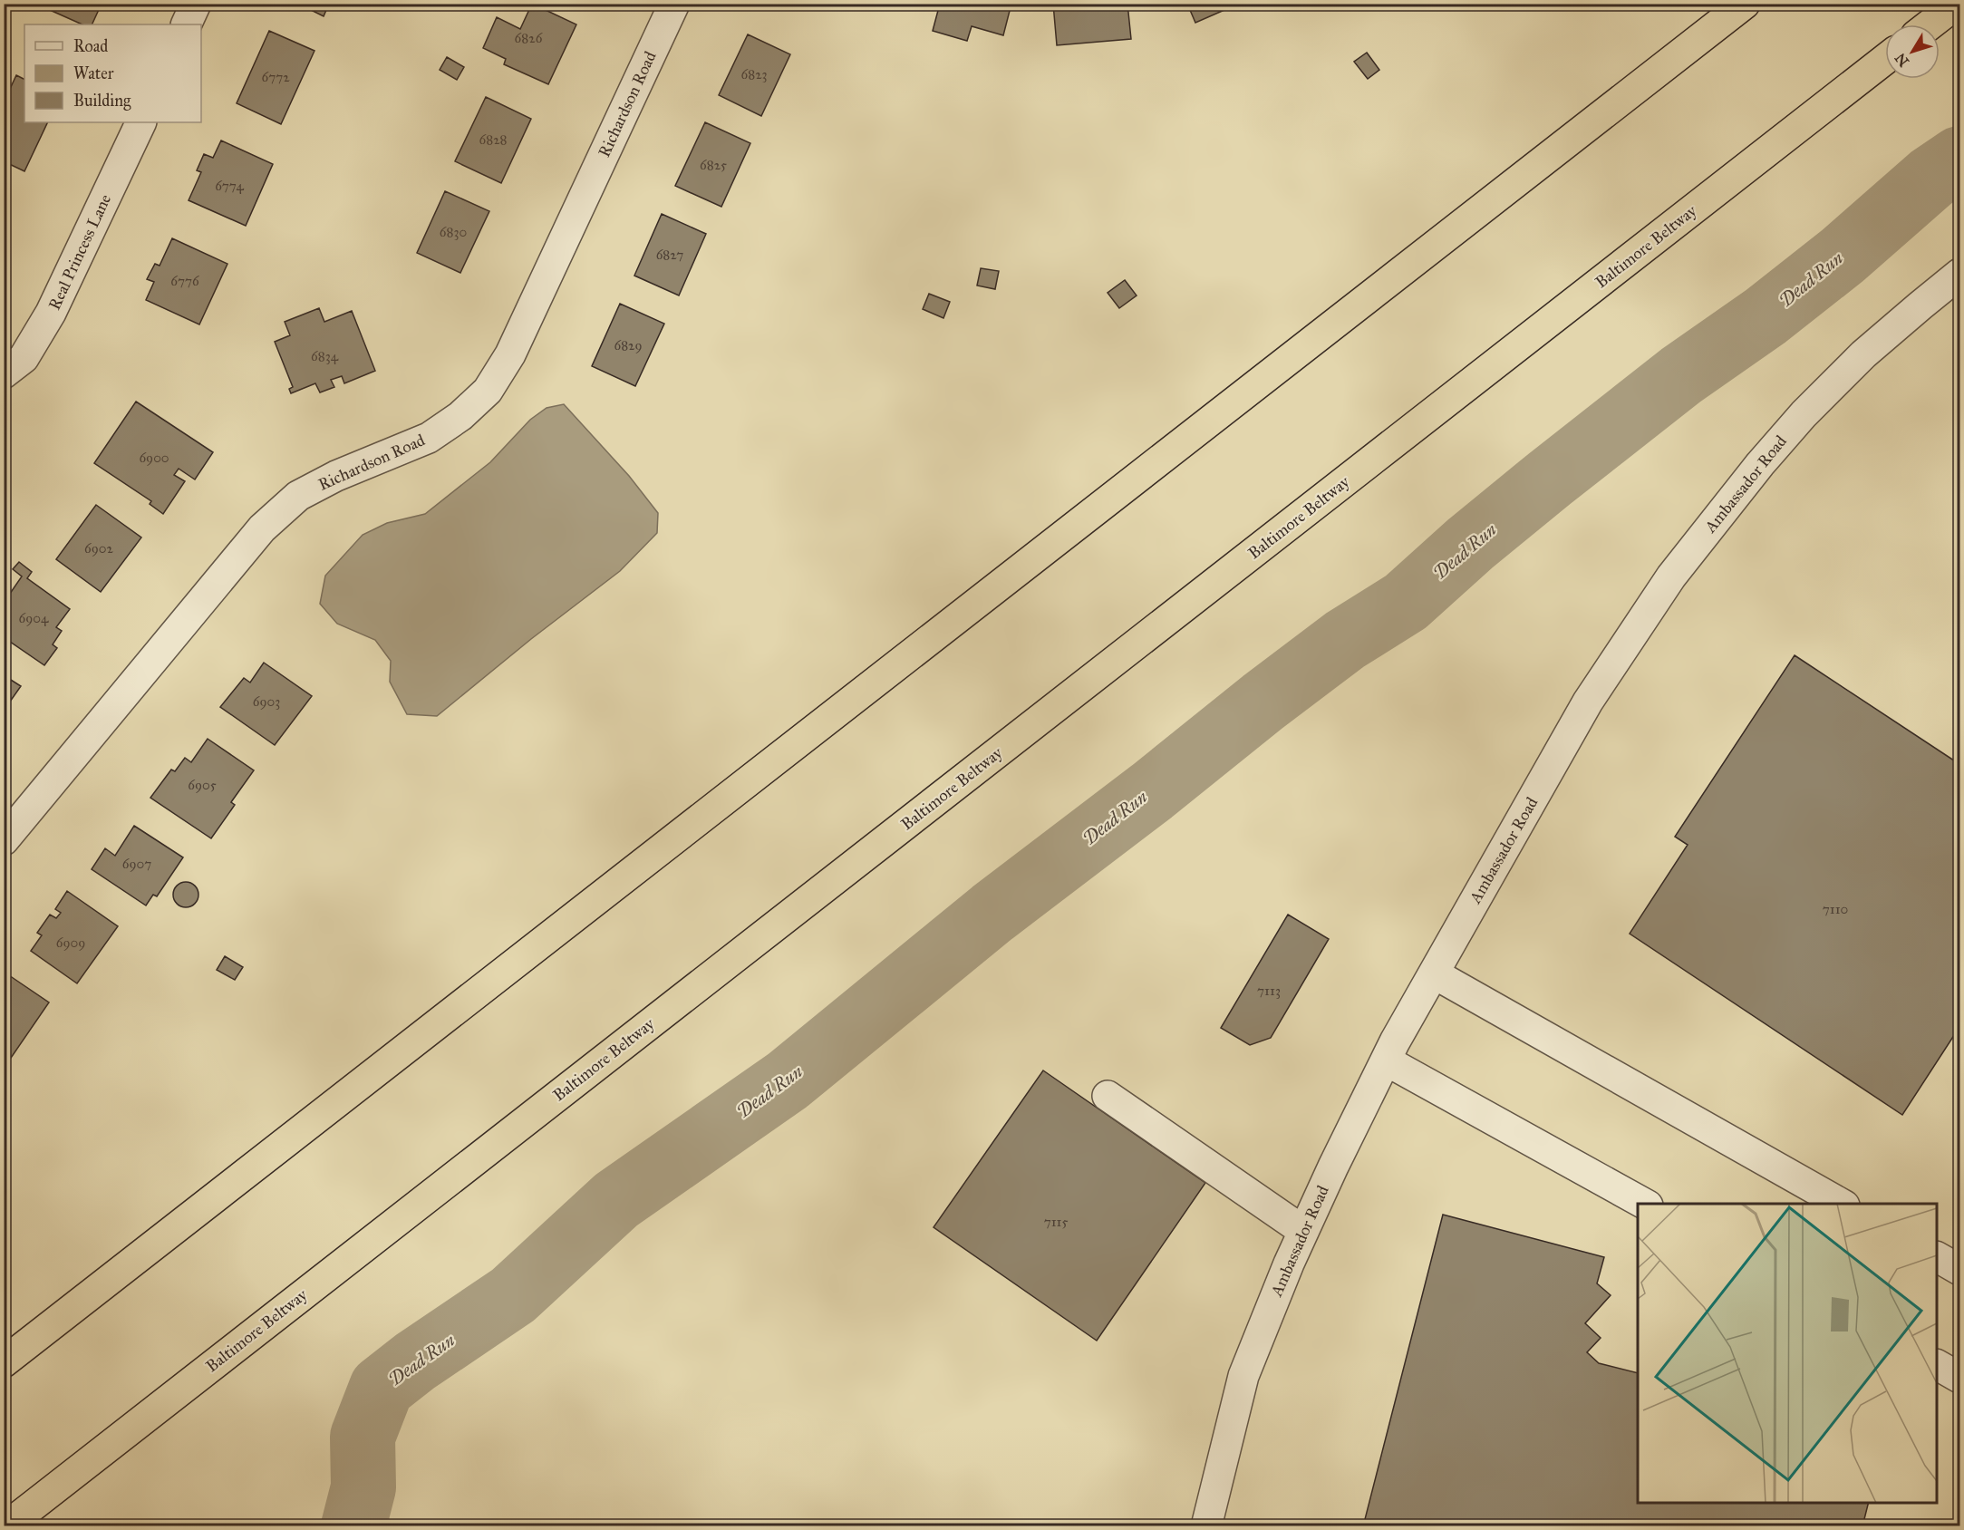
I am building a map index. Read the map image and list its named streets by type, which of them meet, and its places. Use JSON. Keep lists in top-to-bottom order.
{
  "streets": {
    "highway": ["Baltimore Beltway"],
    "street": ["Richardson Road", "Real Princess Lane", "Ambassador Road"]
  },
  "water": ["Dead Run"],
  "house_numbers": [
    "6826",
    "6823",
    "6772",
    "6828",
    "6825",
    "6774",
    "6830",
    "6827",
    "6776",
    "6829",
    "6834",
    "6900",
    "6902",
    "6904",
    "6903",
    "6905",
    "6907",
    "7110",
    "6909",
    "7113",
    "7115"
  ],
  "legend": ["Road", "Water", "Building"],
  "north": "bottom left"
}
